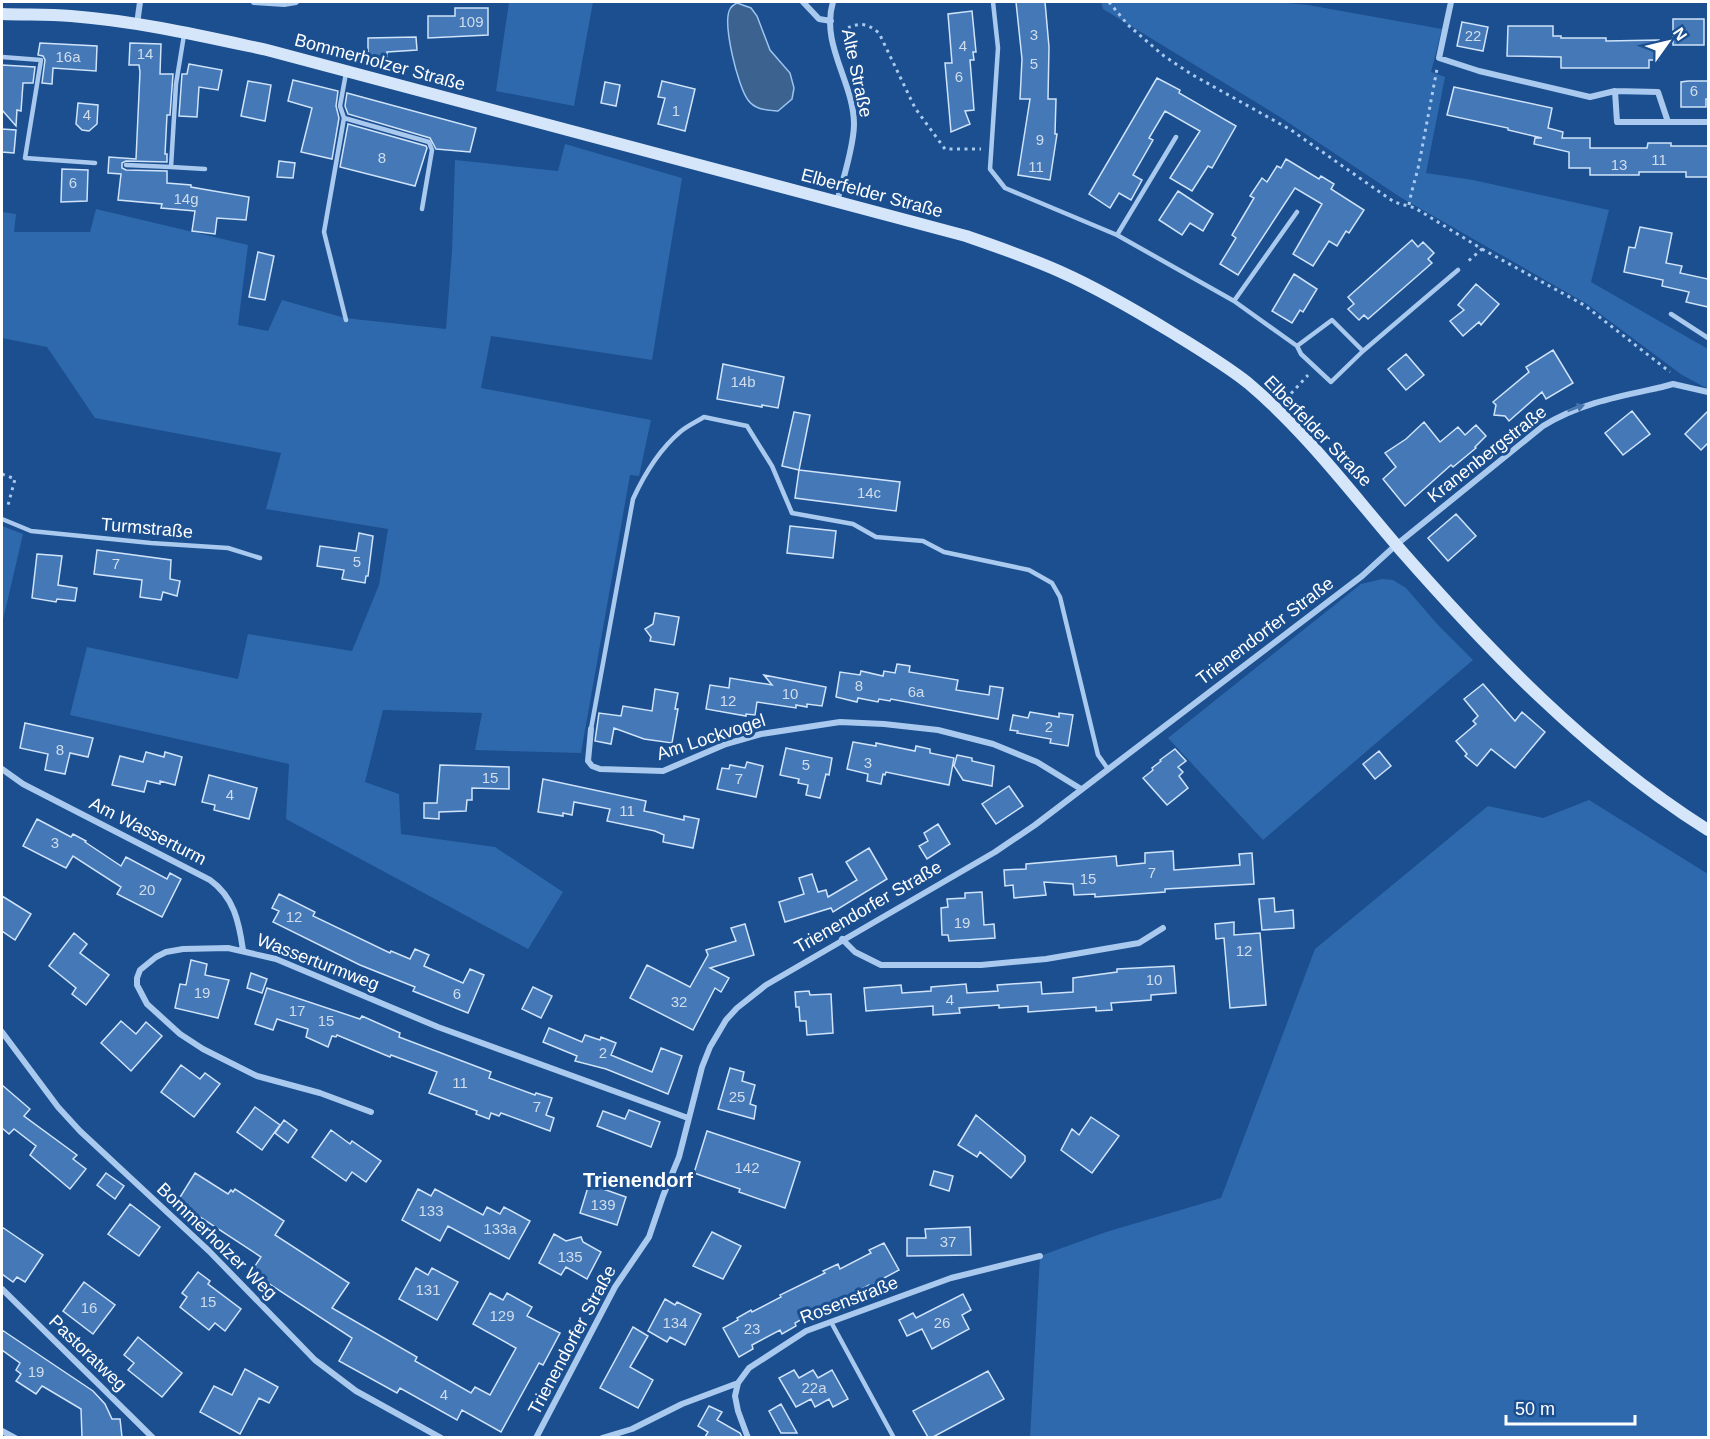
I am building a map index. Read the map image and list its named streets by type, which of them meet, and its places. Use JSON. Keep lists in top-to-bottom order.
{
  "streets": {
    "main road": ["Bommerholzer Straße", "Elberfelder Straße"],
    "street": [
      "Alte Straße",
      "Kranenbergstraße",
      "Trienendorfer Straße",
      "Am Lockvogel",
      "Am Wasserturm",
      "Wasserturmweg",
      "Bommerholzer Weg",
      "Rosenstraße",
      "Pastoratweg"
    ],
    "lane": ["Turmstraße"]
  },
  "crossings": [
    ["Bommerholzer Straße", "Elberfelder Straße"],
    ["Alte Straße", "Elberfelder Straße"],
    ["Elberfelder Straße", "Kranenbergstraße"],
    ["Elberfelder Straße", "Trienendorfer Straße"],
    ["Kranenbergstraße", "Trienendorfer Straße"],
    ["Trienendorfer Straße", "Am Lockvogel"],
    ["Trienendorfer Straße", "Wasserturmweg"],
    ["Am Wasserturm", "Wasserturmweg"]
  ],
  "one_way": ["Kranenbergstraße"],
  "districts": ["Trienendorf"],
  "house_numbers": [
    "109",
    "3",
    "22",
    "4",
    "14",
    "16a",
    "5",
    "6",
    "6",
    "1",
    "4",
    "9",
    "8",
    "11",
    "13",
    "11",
    "6",
    "14g",
    "14b",
    "14c",
    "5",
    "7",
    "8",
    "6a",
    "10",
    "12",
    "2",
    "8",
    "3",
    "5",
    "15",
    "7",
    "4",
    "11",
    "3",
    "7",
    "15",
    "20",
    "12",
    "19",
    "12",
    "10",
    "19",
    "6",
    "4",
    "32",
    "17",
    "15",
    "2",
    "11",
    "25",
    "7",
    "142",
    "139",
    "133",
    "133a",
    "37",
    "135",
    "131",
    "15",
    "16",
    "129",
    "134",
    "26",
    "23",
    "19",
    "22a",
    "4"
  ],
  "scale_bar": "50 m",
  "north": "top right"
}
